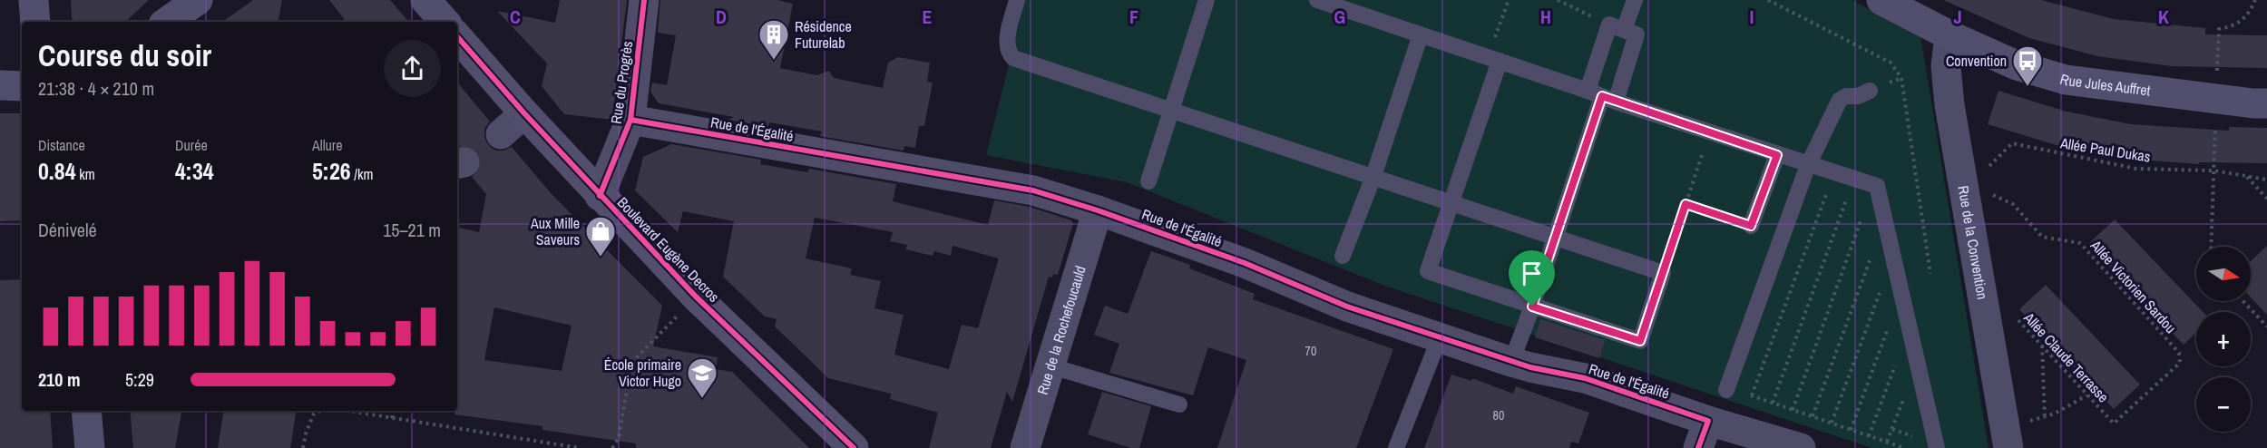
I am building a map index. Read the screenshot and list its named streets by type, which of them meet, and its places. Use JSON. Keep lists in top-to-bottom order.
{
  "streets": {
    "street": [
      "Rue du Progrès",
      "Rue Jules Auffret",
      "Rue de l'Égalité",
      "Rue de la Convention",
      "Boulevard Eugène Decros",
      "Rue de la Rochefoucauld"
    ],
    "path": ["Allée Paul Dukas", "Allée Victorien Sardou", "Allée Claude Terrasse"]
  },
  "crossings": [
    ["Rue du Progrès", "Rue de l'Égalité"],
    ["Rue du Progrès", "Boulevard Eugène Decros"],
    ["Rue Jules Auffret", "Rue de la Convention"],
    ["Rue de l'Égalité", "Rue de la Rochefoucauld"],
    ["Allée Victorien Sardou", "Allée Claude Terrasse"]
  ],
  "places": {
    "building": ["Résidence Futurelab"],
    "bus stop": ["Convention"],
    "shop": ["Aux Mille Saveurs"],
    "school or university": ["École primaire Victor Hugo"]
  },
  "house_numbers": ["70", "80"],
  "north": "right",
  "page": {
    "heading": ["Course du soir", "21:38 · 4 × 210 m"],
    "stats": [
      ["Distance", "0.84 km"],
      ["Durée", "4:34"],
      ["Allure", "5:26 /km"]
    ],
    "chart": ["Dénivelé", "15–21 m"],
    "map_buttons": ["+", "−"],
    "list": [
      {
        "name": "210 m",
        "note": "5:29"
      }
    ]
  },
  "grid": {
    "columns": [
      "C",
      "D",
      "E",
      "F",
      "G",
      "H",
      "I",
      "J",
      "K"
    ]
  }
}
